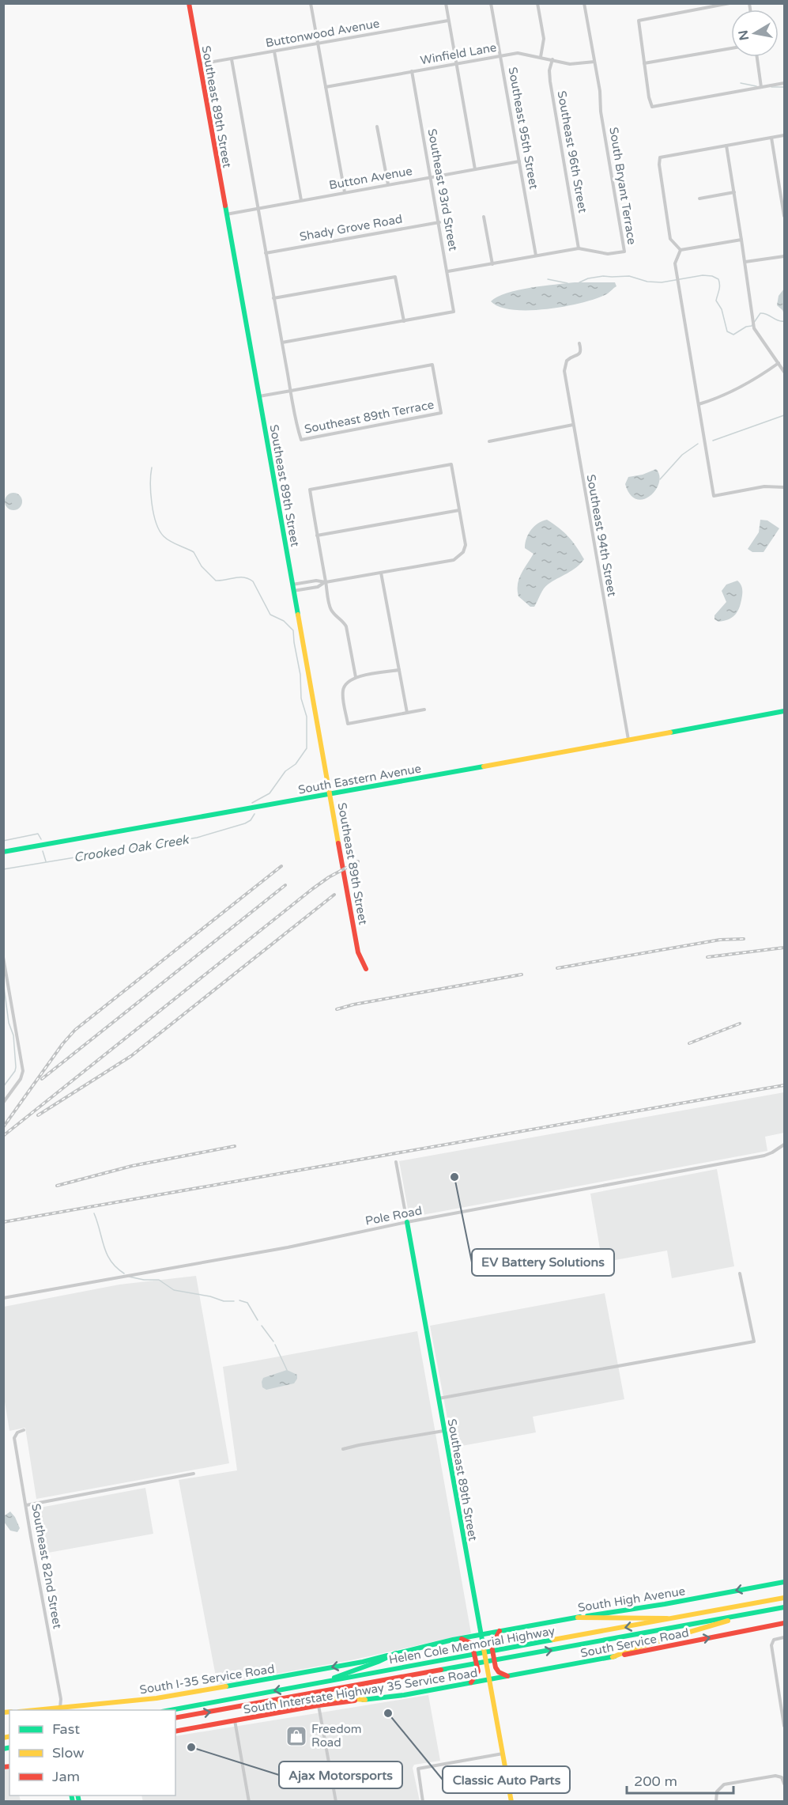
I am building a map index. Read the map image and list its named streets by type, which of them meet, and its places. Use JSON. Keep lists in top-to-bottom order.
{
  "streets": {
    "main road": [
      "Southeast 89th Street",
      "South Eastern Avenue",
      "South High Avenue",
      "South Service Road",
      "Helen Cole Memorial Highway",
      "South I-35 Service Road",
      "South Interstate Highway 35 Service Road"
    ],
    "street": [
      "Buttonwood Avenue",
      "Winfield Lane",
      "Southeast 95th Street",
      "Southeast 96th Street",
      "Button Avenue",
      "South Bryant Terrace",
      "Southeast 93rd Street",
      "Shady Grove Road",
      "Southeast 89th Terrace",
      "Southeast 94th Street",
      "Pole Road",
      "Southeast 82nd Street"
    ]
  },
  "crossings": [
    ["Buttonwood Avenue", "Southeast 89th Street"],
    ["Buttonwood Avenue", "Southeast 89th Terrace"],
    ["Winfield Lane", "Southeast 95th Street"],
    ["Winfield Lane", "Southeast 96th Street"],
    ["Winfield Lane", "South Bryant Terrace"],
    ["Winfield Lane", "Southeast 93rd Street"],
    ["Southeast 89th Street", "Button Avenue"],
    ["Southeast 89th Street", "Southeast 89th Terrace"],
    ["Southeast 89th Street", "South Eastern Avenue"],
    ["Southeast 89th Street", "Pole Road"],
    ["Southeast 89th Street", "South High Avenue"],
    ["Southeast 89th Street", "South Service Road"],
    ["Southeast 89th Street", "South Interstate Highway 35 Service Road"],
    ["Southeast 95th Street", "Button Avenue"],
    ["Southeast 95th Street", "South Bryant Terrace"],
    ["Southeast 96th Street", "South Bryant Terrace"],
    ["Button Avenue", "Southeast 93rd Street"],
    ["Button Avenue", "Southeast 89th Terrace"],
    ["South Bryant Terrace", "Southeast 93rd Street"],
    ["Southeast 93rd Street", "Shady Grove Road"],
    ["Shady Grove Road", "Southeast 89th Terrace"],
    ["Southeast 94th Street", "South Eastern Avenue"],
    ["Southeast 82nd Street", "South I-35 Service Road"],
    ["South Service Road", "South Interstate Highway 35 Service Road"]
  ],
  "water": ["Crooked Oak Creek"],
  "places": {
    "other": ["EV Battery Solutions", "Classic Auto Parts", "Ajax Motorsports"],
    "shop": ["Freedom Road"]
  },
  "legend": ["Fast", "Slow", "Jam"],
  "scale_bar": "200 m",
  "north": "left"
}
